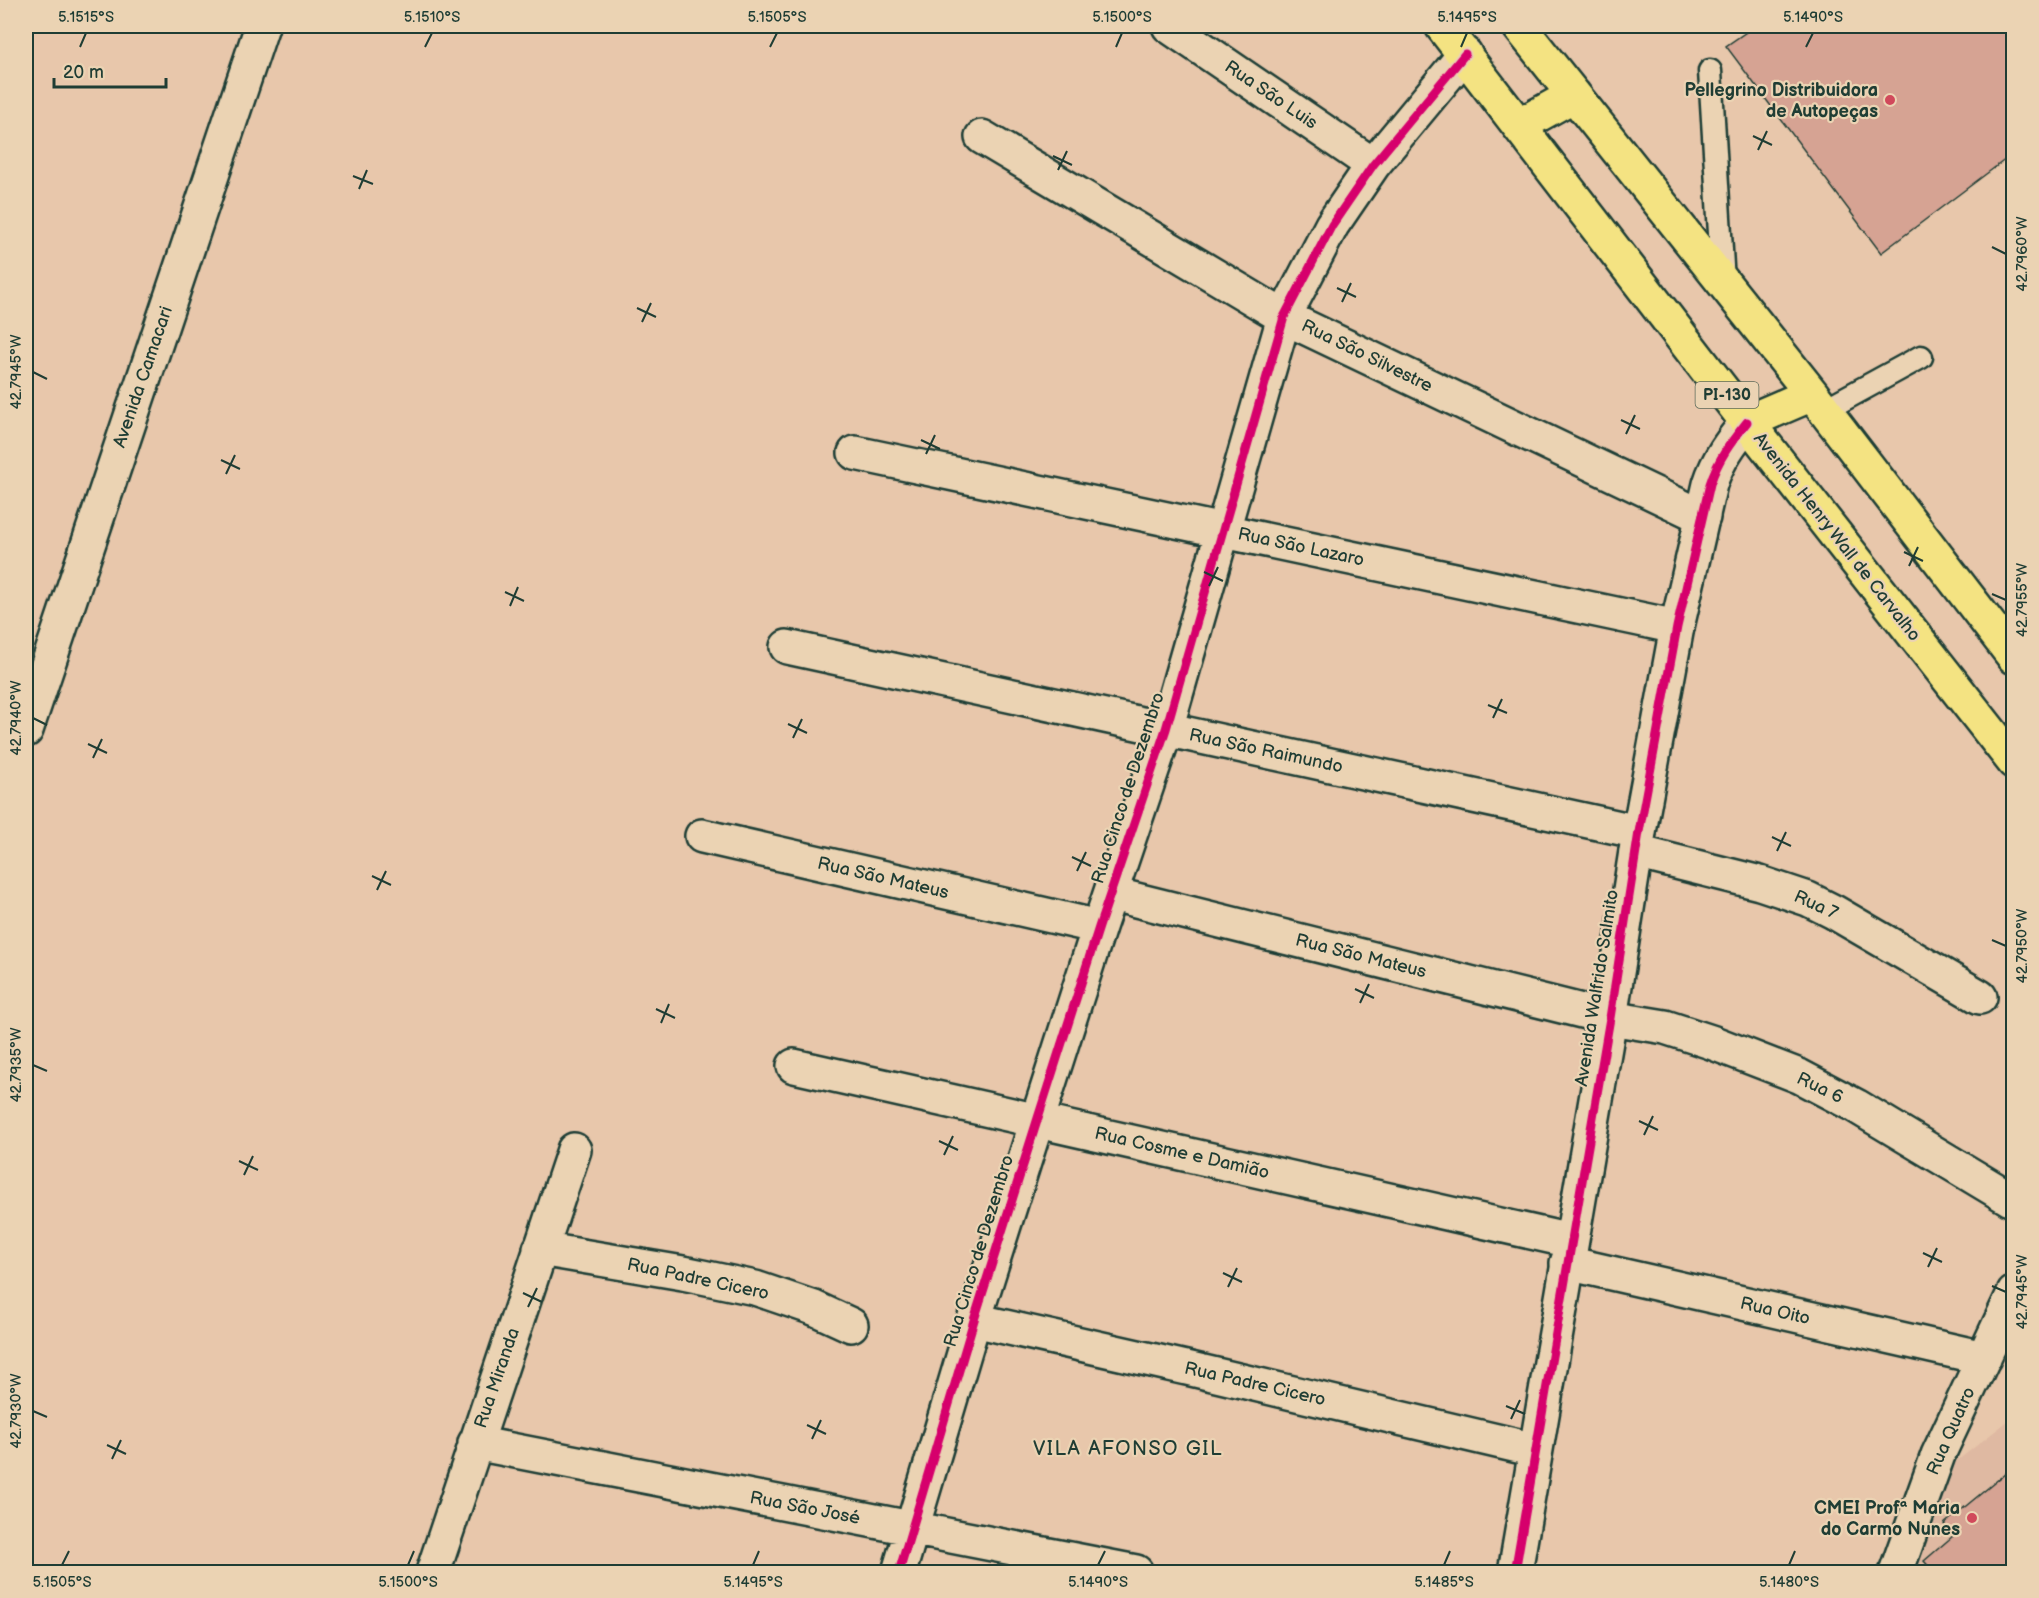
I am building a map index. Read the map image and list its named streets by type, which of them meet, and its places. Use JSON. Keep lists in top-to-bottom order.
{
  "streets": {
    "main road": ["PI-130", "Avenida Henry Wall de Carvalho"],
    "street": [
      "Rua São Luis",
      "Rua São Silvestre",
      "Avenida Camacari",
      "Rua São Lazaro",
      "Rua São Raimundo",
      "Rua Cinco de Dezembro",
      "Rua São Mateus",
      "Rua 7",
      "Avenida Walfrido Salmito",
      "Rua 6",
      "Rua Cosme e Damião",
      "Rua Padre Cicero",
      "Rua Oito",
      "Rua Miranda",
      "Rua Quatro",
      "Rua São José"
    ]
  },
  "crossings": [
    ["Rua São Luis", "Rua Cinco de Dezembro"],
    ["Rua São Silvestre", "Rua Cinco de Dezembro"],
    ["Rua São Silvestre", "Avenida Walfrido Salmito"],
    ["Avenida Henry Wall de Carvalho", "Rua Cinco de Dezembro"],
    ["Avenida Henry Wall de Carvalho", "Avenida Walfrido Salmito"],
    ["Rua São Lazaro", "Rua Cinco de Dezembro"],
    ["Rua São Lazaro", "Avenida Walfrido Salmito"],
    ["Rua São Raimundo", "Rua Cinco de Dezembro"],
    ["Rua São Raimundo", "Rua 7"],
    ["Rua São Raimundo", "Avenida Walfrido Salmito"],
    ["Rua Cinco de Dezembro", "Rua São Mateus"],
    ["Rua Cinco de Dezembro", "Rua Cosme e Damião"],
    ["Rua Cinco de Dezembro", "Rua Padre Cicero"],
    ["Rua Cinco de Dezembro", "Rua São José"],
    ["Rua São Mateus", "Avenida Walfrido Salmito"],
    ["Rua São Mateus", "Rua 6"],
    ["Rua 7", "Avenida Walfrido Salmito"],
    ["Avenida Walfrido Salmito", "Rua 6"],
    ["Avenida Walfrido Salmito", "Rua Cosme e Damião"],
    ["Avenida Walfrido Salmito", "Rua Padre Cicero"],
    ["Avenida Walfrido Salmito", "Rua Oito"],
    ["Rua Cosme e Damião", "Rua Oito"],
    ["Rua Padre Cicero", "Rua Miranda"],
    ["Rua Oito", "Rua Quatro"],
    ["Rua Miranda", "Rua São José"]
  ],
  "districts": ["VILA AFONSO GIL"],
  "places": ["Pellegrino Distribuidora de Autopeças", "CMEI Profª Maria do Carmo Nunes"],
  "scale_bar": "20 m",
  "coordinates": [
    "5.1515°S",
    "5.1510°S",
    "5.1505°S",
    "5.1500°S",
    "5.1495°S",
    "5.1490°S",
    "42.7960°W",
    "42.7945°W",
    "42.7955°W",
    "42.7940°W",
    "42.7950°W",
    "42.7935°W",
    "42.7930°W",
    "5.1485°S",
    "5.1480°S"
  ]
}
